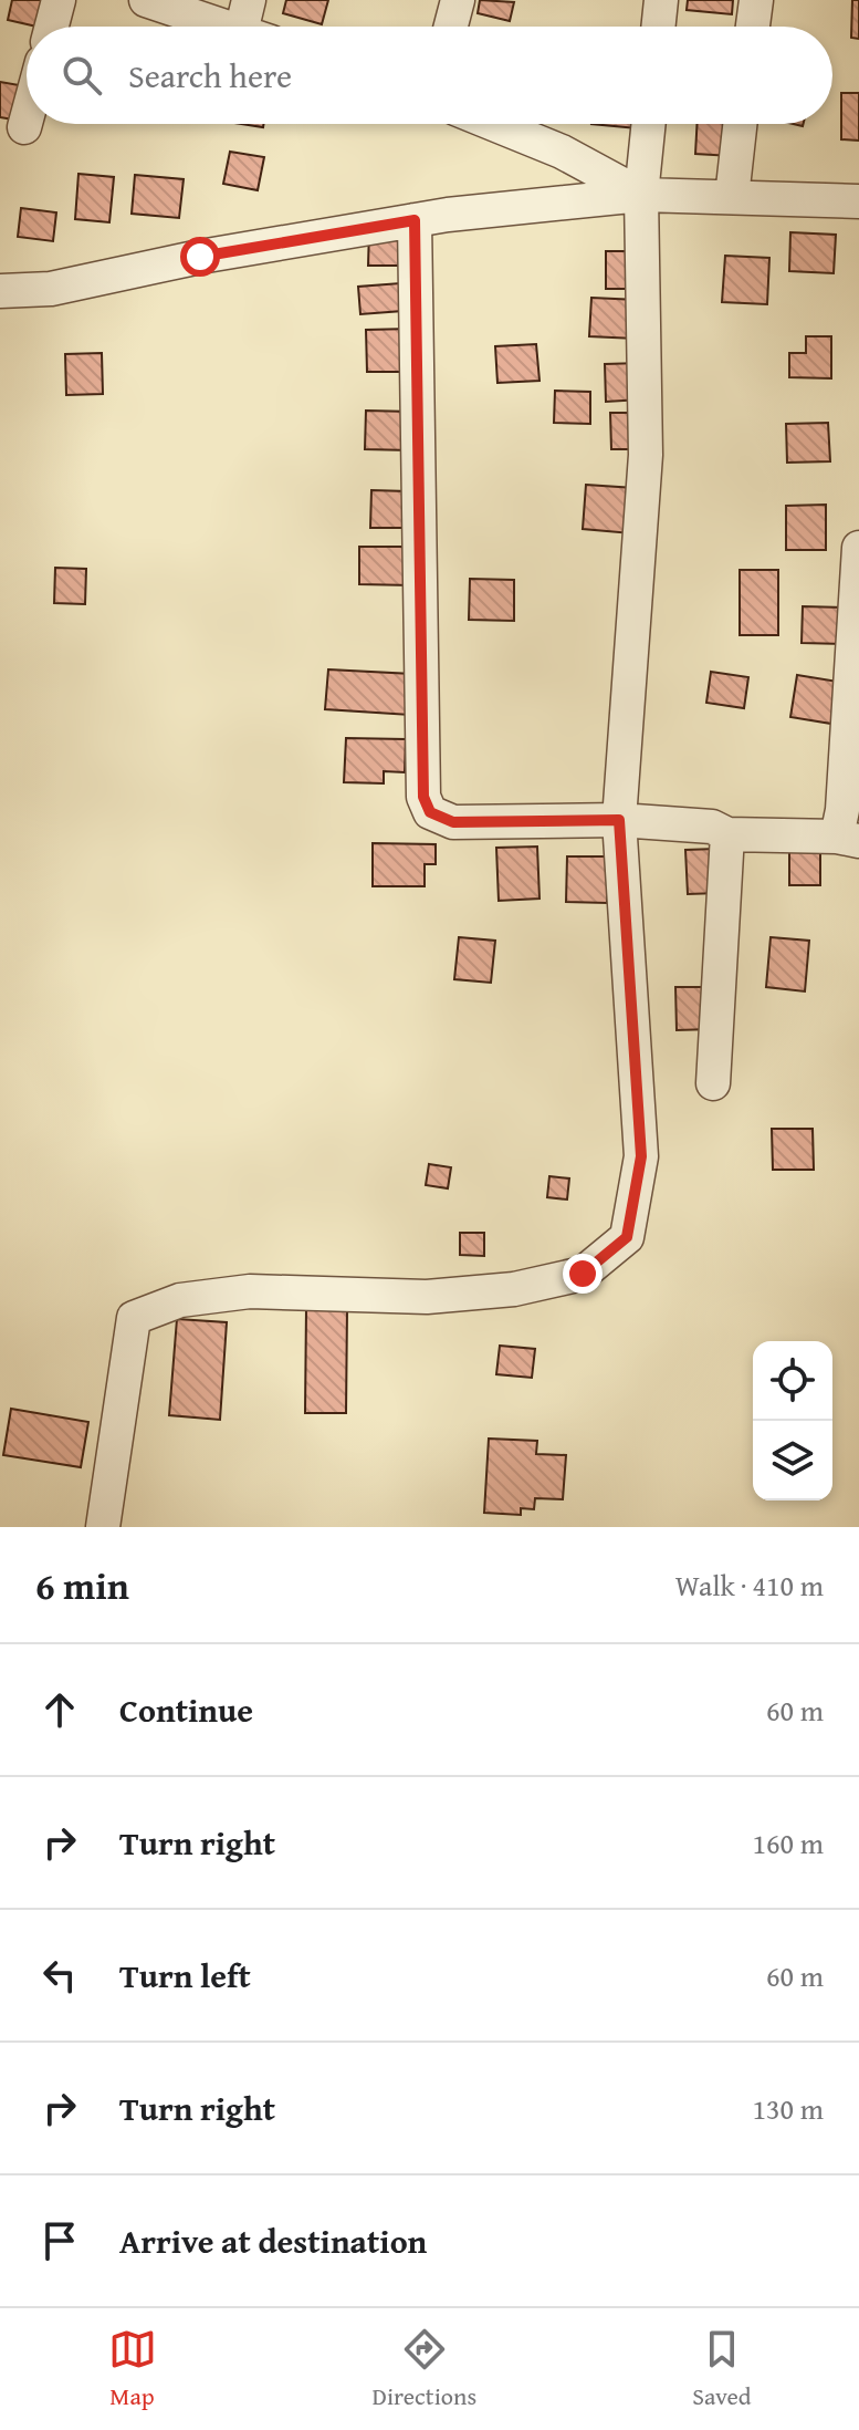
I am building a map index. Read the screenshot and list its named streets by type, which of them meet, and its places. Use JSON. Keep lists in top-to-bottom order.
{
  "page": {
    "search": "Search here",
    "heading": ["6 min", "Walk · 410 m"],
    "list": [
      ["Continue", "60 m"],
      ["Turn right", "160 m"],
      ["Turn left", "60 m"],
      ["Turn right", "130 m"],
      "Arrive at destination"
    ],
    "nav": ["Map", "Directions", "Saved"]
  }
}
